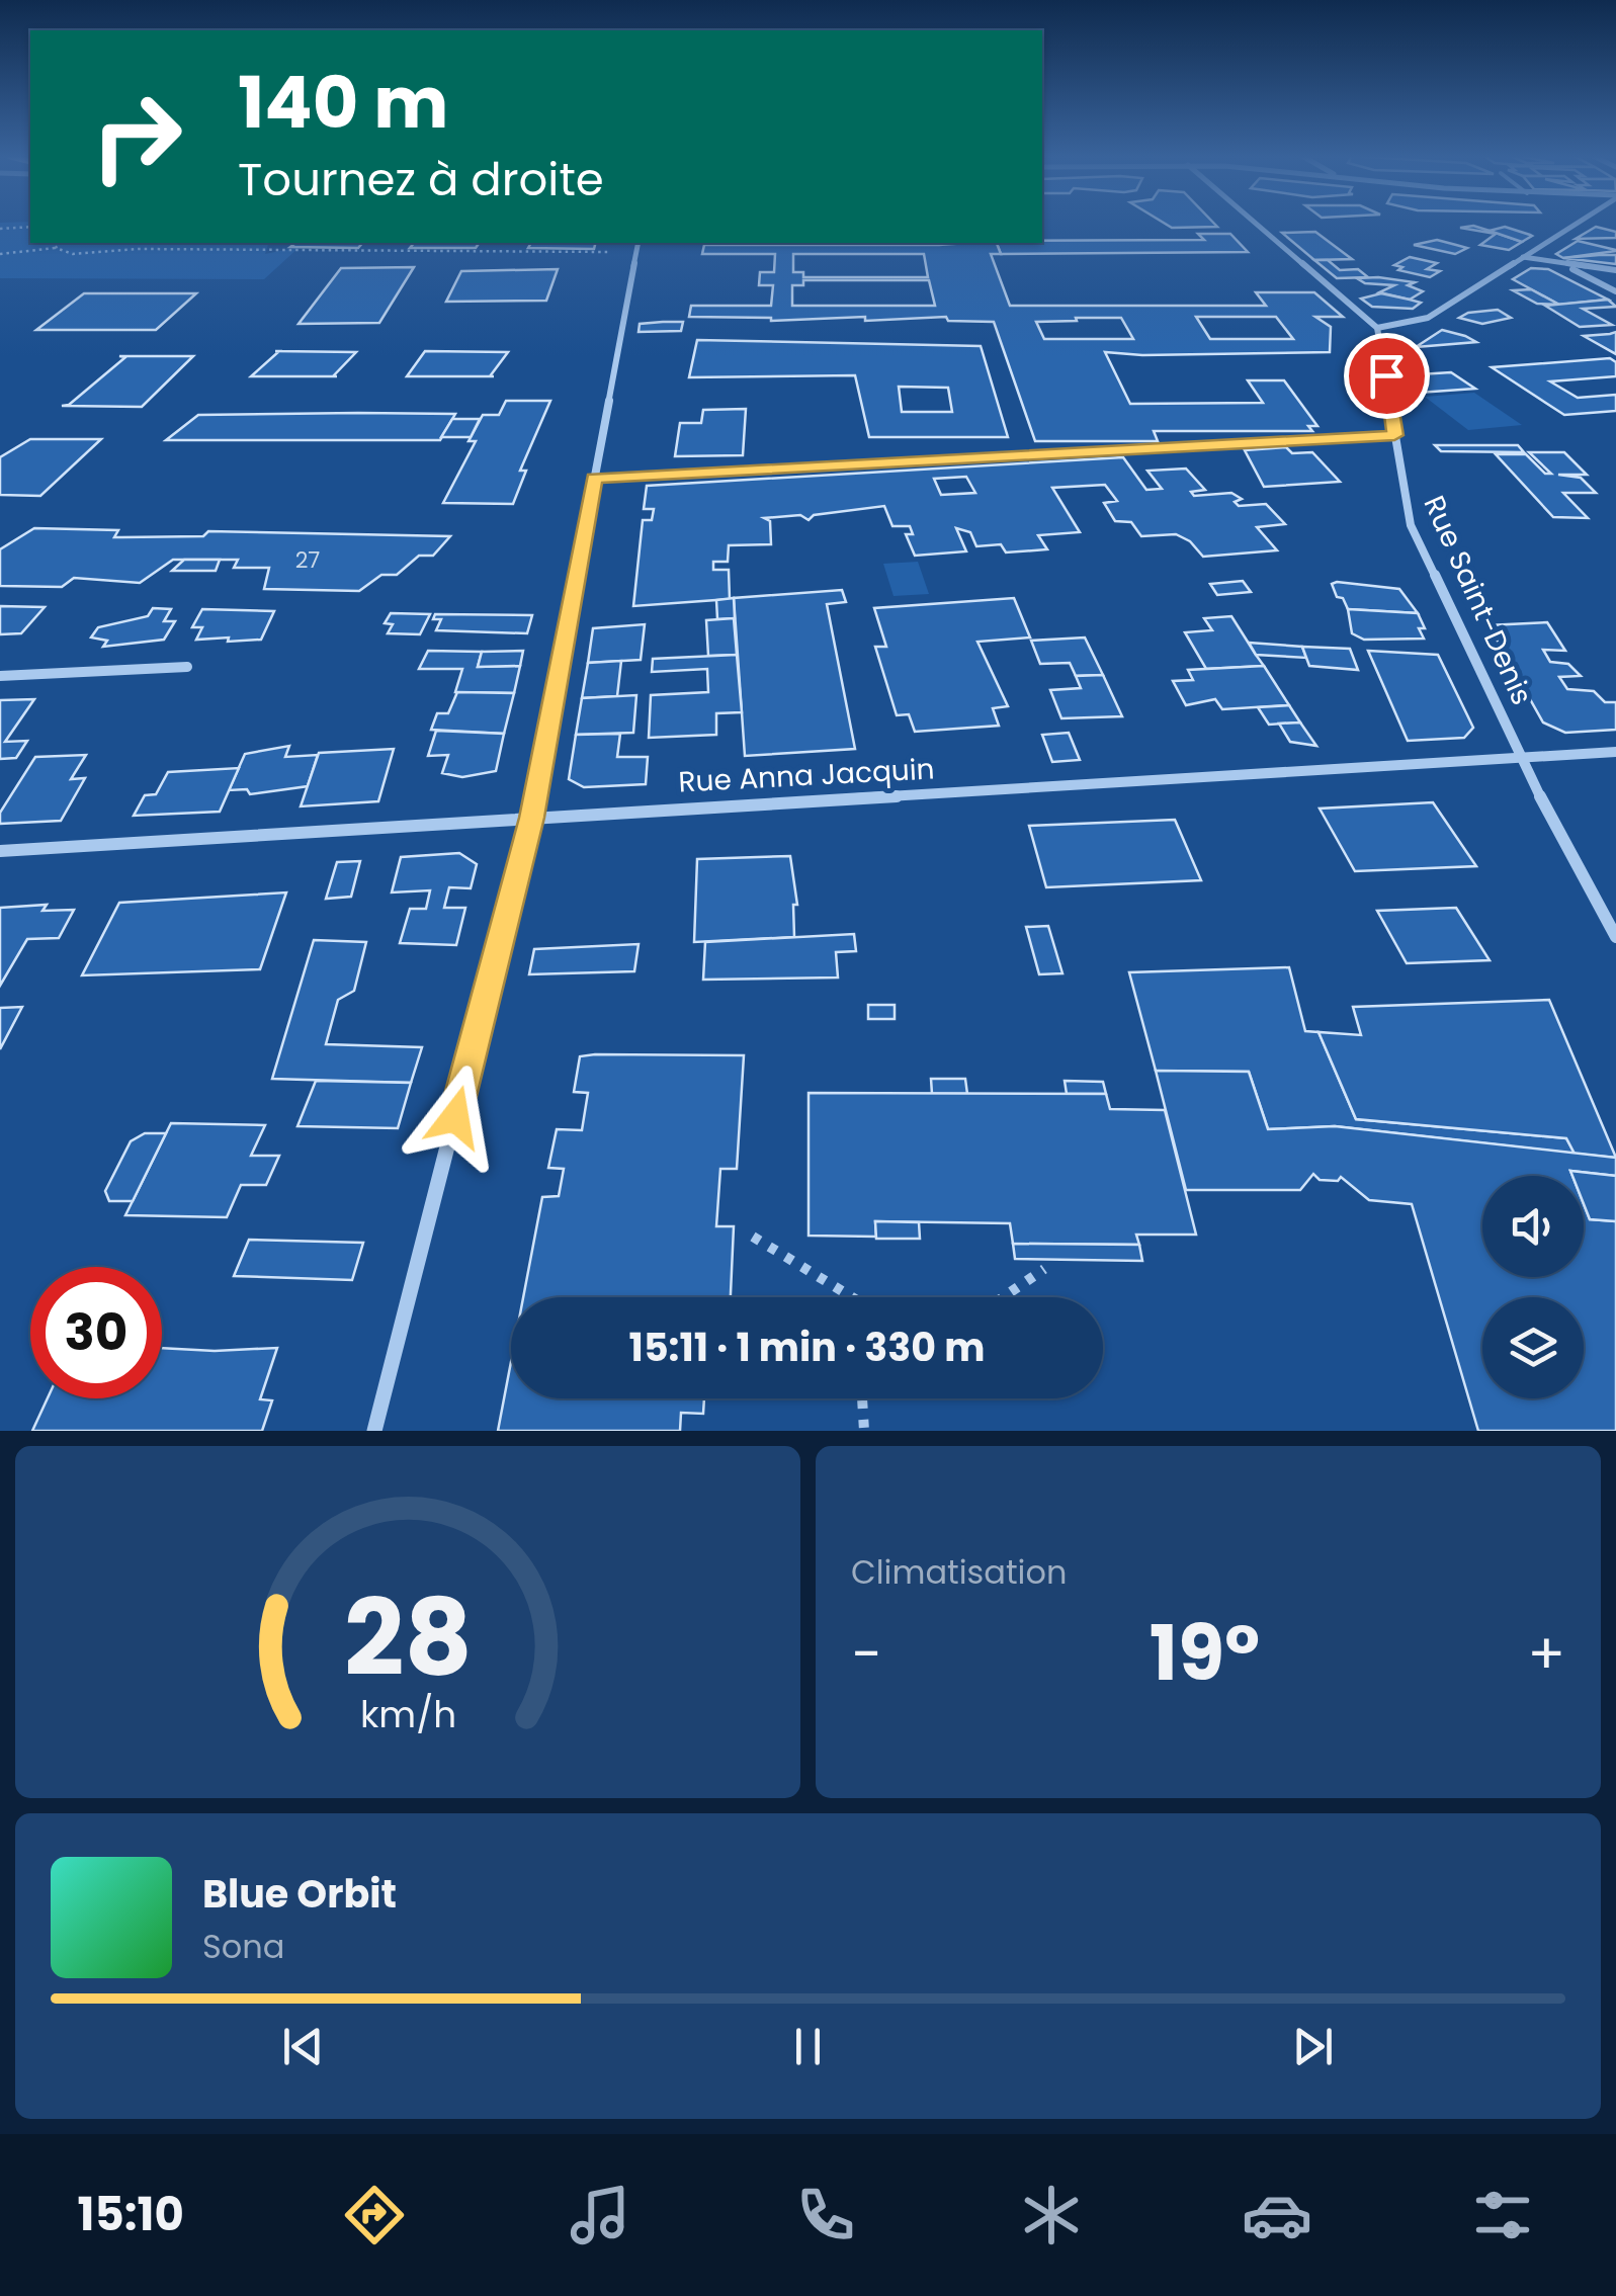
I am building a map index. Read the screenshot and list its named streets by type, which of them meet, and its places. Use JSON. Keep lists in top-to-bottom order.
{
  "streets": {
    "street": ["Rue Saint-Denis", "Rue Anna Jacquin"]
  },
  "crossings": [
    ["Rue Saint-Denis", "Rue Anna Jacquin"]
  ],
  "house_numbers": ["27"],
  "page": {
    "turn": ["140 m", "Tournez à droite"],
    "limit": "30",
    "trip": "15:11 · 1 min · 330 m",
    "tile": "Climatisation",
    "heat": ["−", "19°", "+"],
    "song": ["Blue Orbit", "Sona"],
    "tabs": "15:10",
    "gauge": ["28", "km/h"]
  }
}
